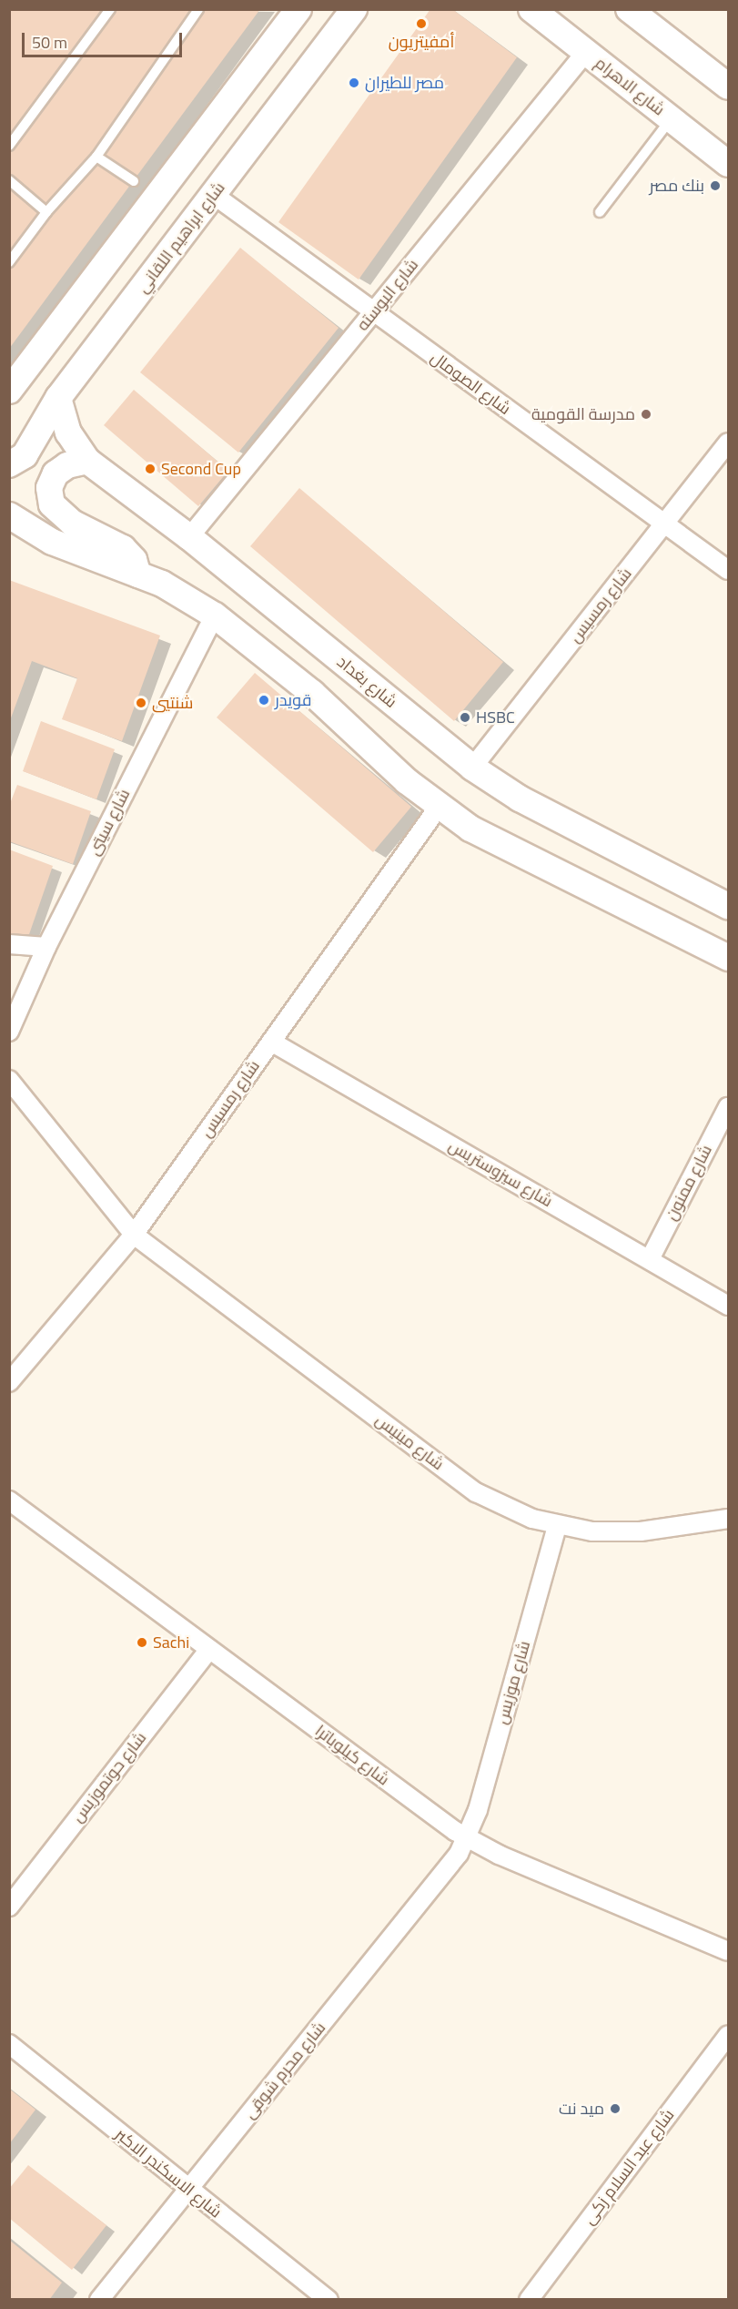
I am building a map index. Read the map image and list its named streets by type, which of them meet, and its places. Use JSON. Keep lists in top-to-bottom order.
{
  "streets": {
    "main road": ["شارع الاهرام", "شارع ابراهيم اللقاني", "شارع بغداد"],
    "street": [
      "شارع البوسته",
      "شارع الصومال",
      "شارع رمسيس",
      "شارع سيتى",
      "شارع سيزوستريس",
      "شارع ممنون",
      "شارع مينيس",
      "شارع موزيس",
      "شارع كيلوباترا",
      "شارع حوتموزيس",
      "شارع محرم شوقى",
      "شارع عبد السلام زكى",
      "شارع الاسكندر الاكبر"
    ]
  },
  "crossings": [
    ["شارع الاهرام", "شارع البوسته"],
    ["شارع ابراهيم اللقاني", "شارع الصومال"],
    ["شارع ابراهيم اللقاني", "شارع بغداد"],
    ["شارع البوسته", "شارع الصومال"],
    ["شارع البوسته", "شارع بغداد"],
    ["شارع الصومال", "شارع رمسيس"],
    ["شارع رمسيس", "شارع بغداد"],
    ["شارع رمسيس", "شارع سيزوستريس"],
    ["شارع رمسيس", "شارع مينيس"],
    ["شارع سيزوستريس", "شارع ممنون"],
    ["شارع مينيس", "شارع موزيس"],
    ["شارع موزيس", "شارع كيلوباترا"],
    ["شارع موزيس", "شارع محرم شوقى"],
    ["شارع كيلوباترا", "شارع حوتموزيس"],
    ["شارع كيلوباترا", "شارع محرم شوقى"],
    ["شارع محرم شوقى", "شارع الاسكندر الاكبر"]
  ],
  "places": [
    "أمفيتريون",
    "مصر للطيران",
    "بنك مصر",
    "مدرسة القومية",
    "Second Cup",
    "قويدر",
    "شنتيي",
    "HSBC",
    "Sachi",
    "ميد نت"
  ],
  "scale_bar": "50 m"
}
